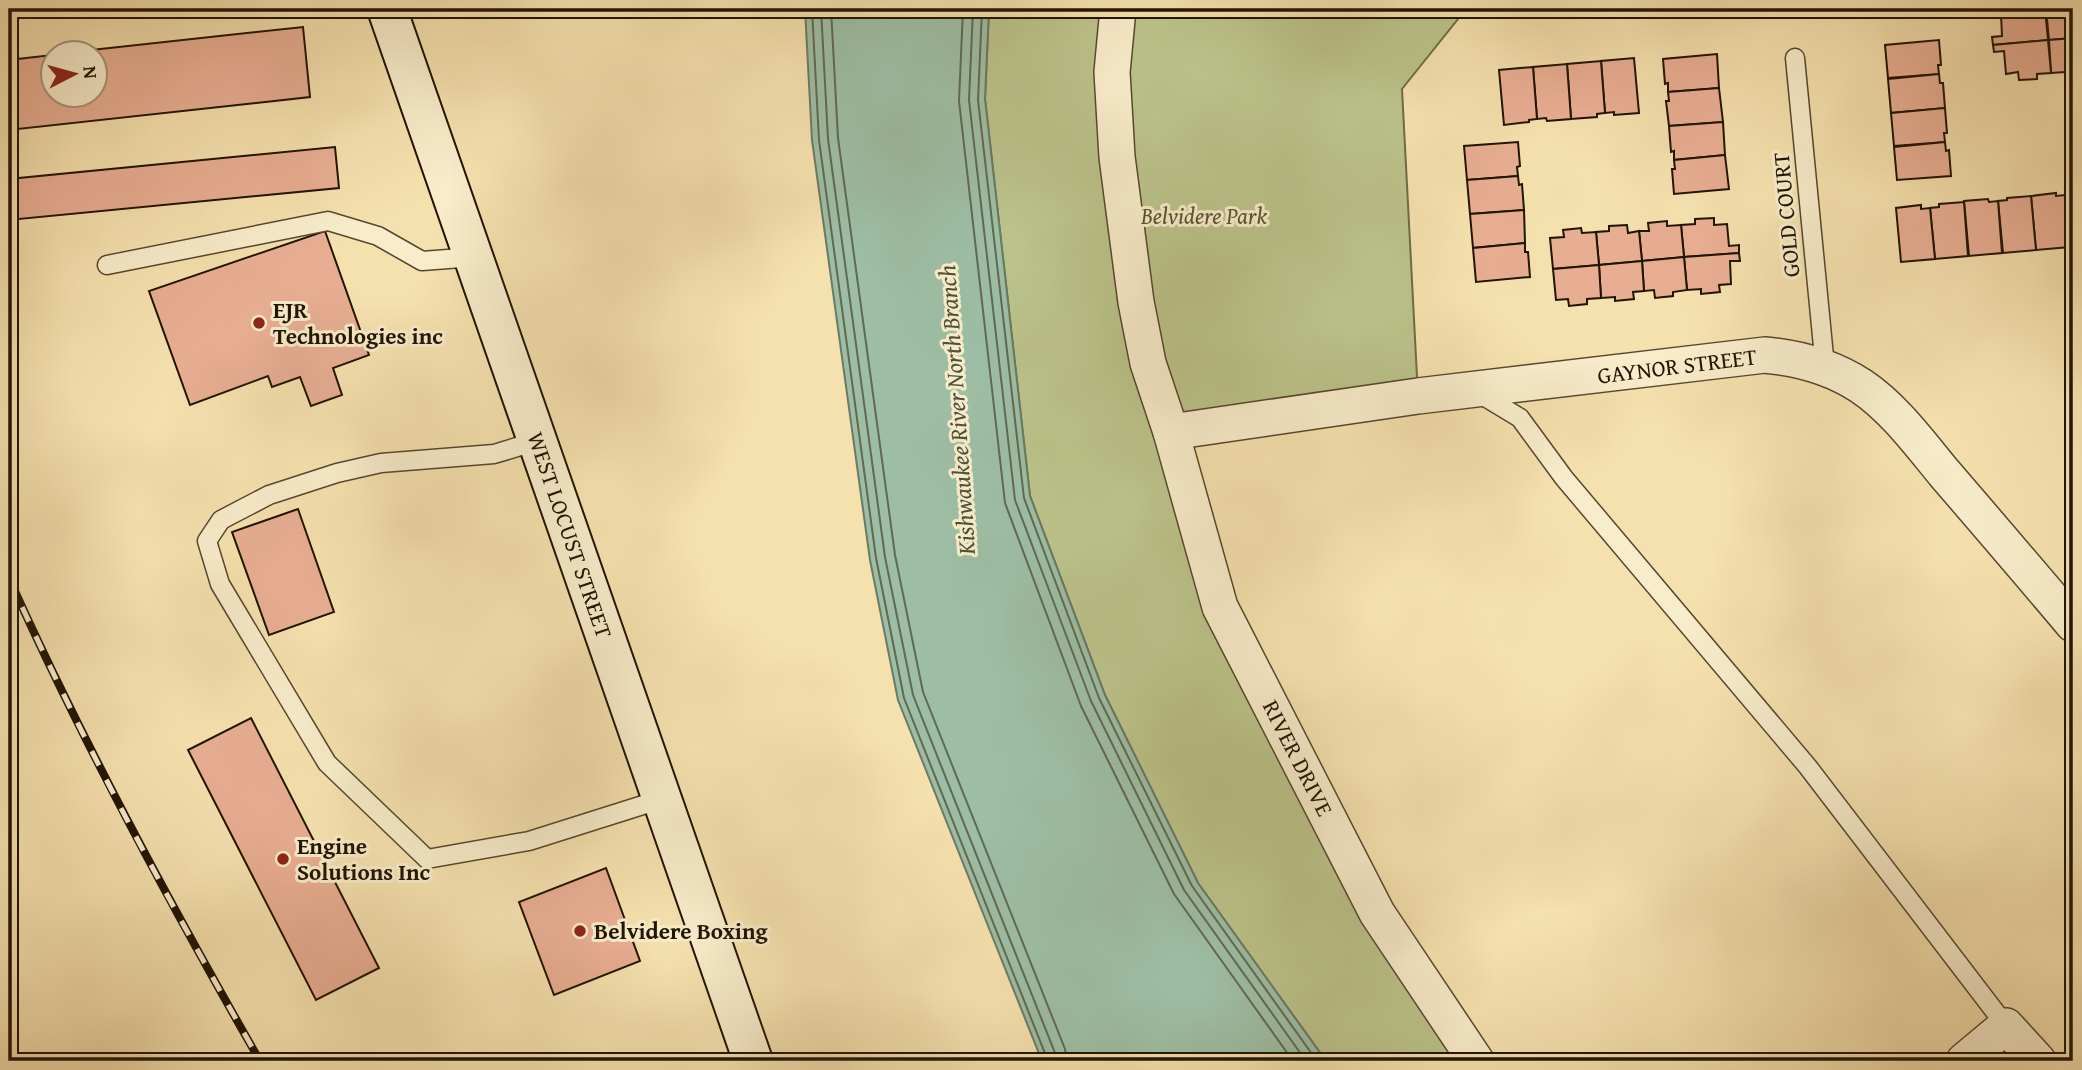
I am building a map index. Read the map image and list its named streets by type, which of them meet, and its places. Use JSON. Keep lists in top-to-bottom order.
{
  "streets": {
    "street": ["GAYNOR STREET", "WEST LOCUST STREET", "RIVER DRIVE"],
    "lane": ["GOLD COURT"]
  },
  "crossings": [
    ["GOLD COURT", "GAYNOR STREET"],
    ["GAYNOR STREET", "RIVER DRIVE"]
  ],
  "water": ["Kishwaukee River North Branch"],
  "parks": ["Belvidere Park"],
  "places": ["EJR Technologies inc", "Engine Solutions Inc", "Belvidere Boxing"],
  "north": "right"
}
